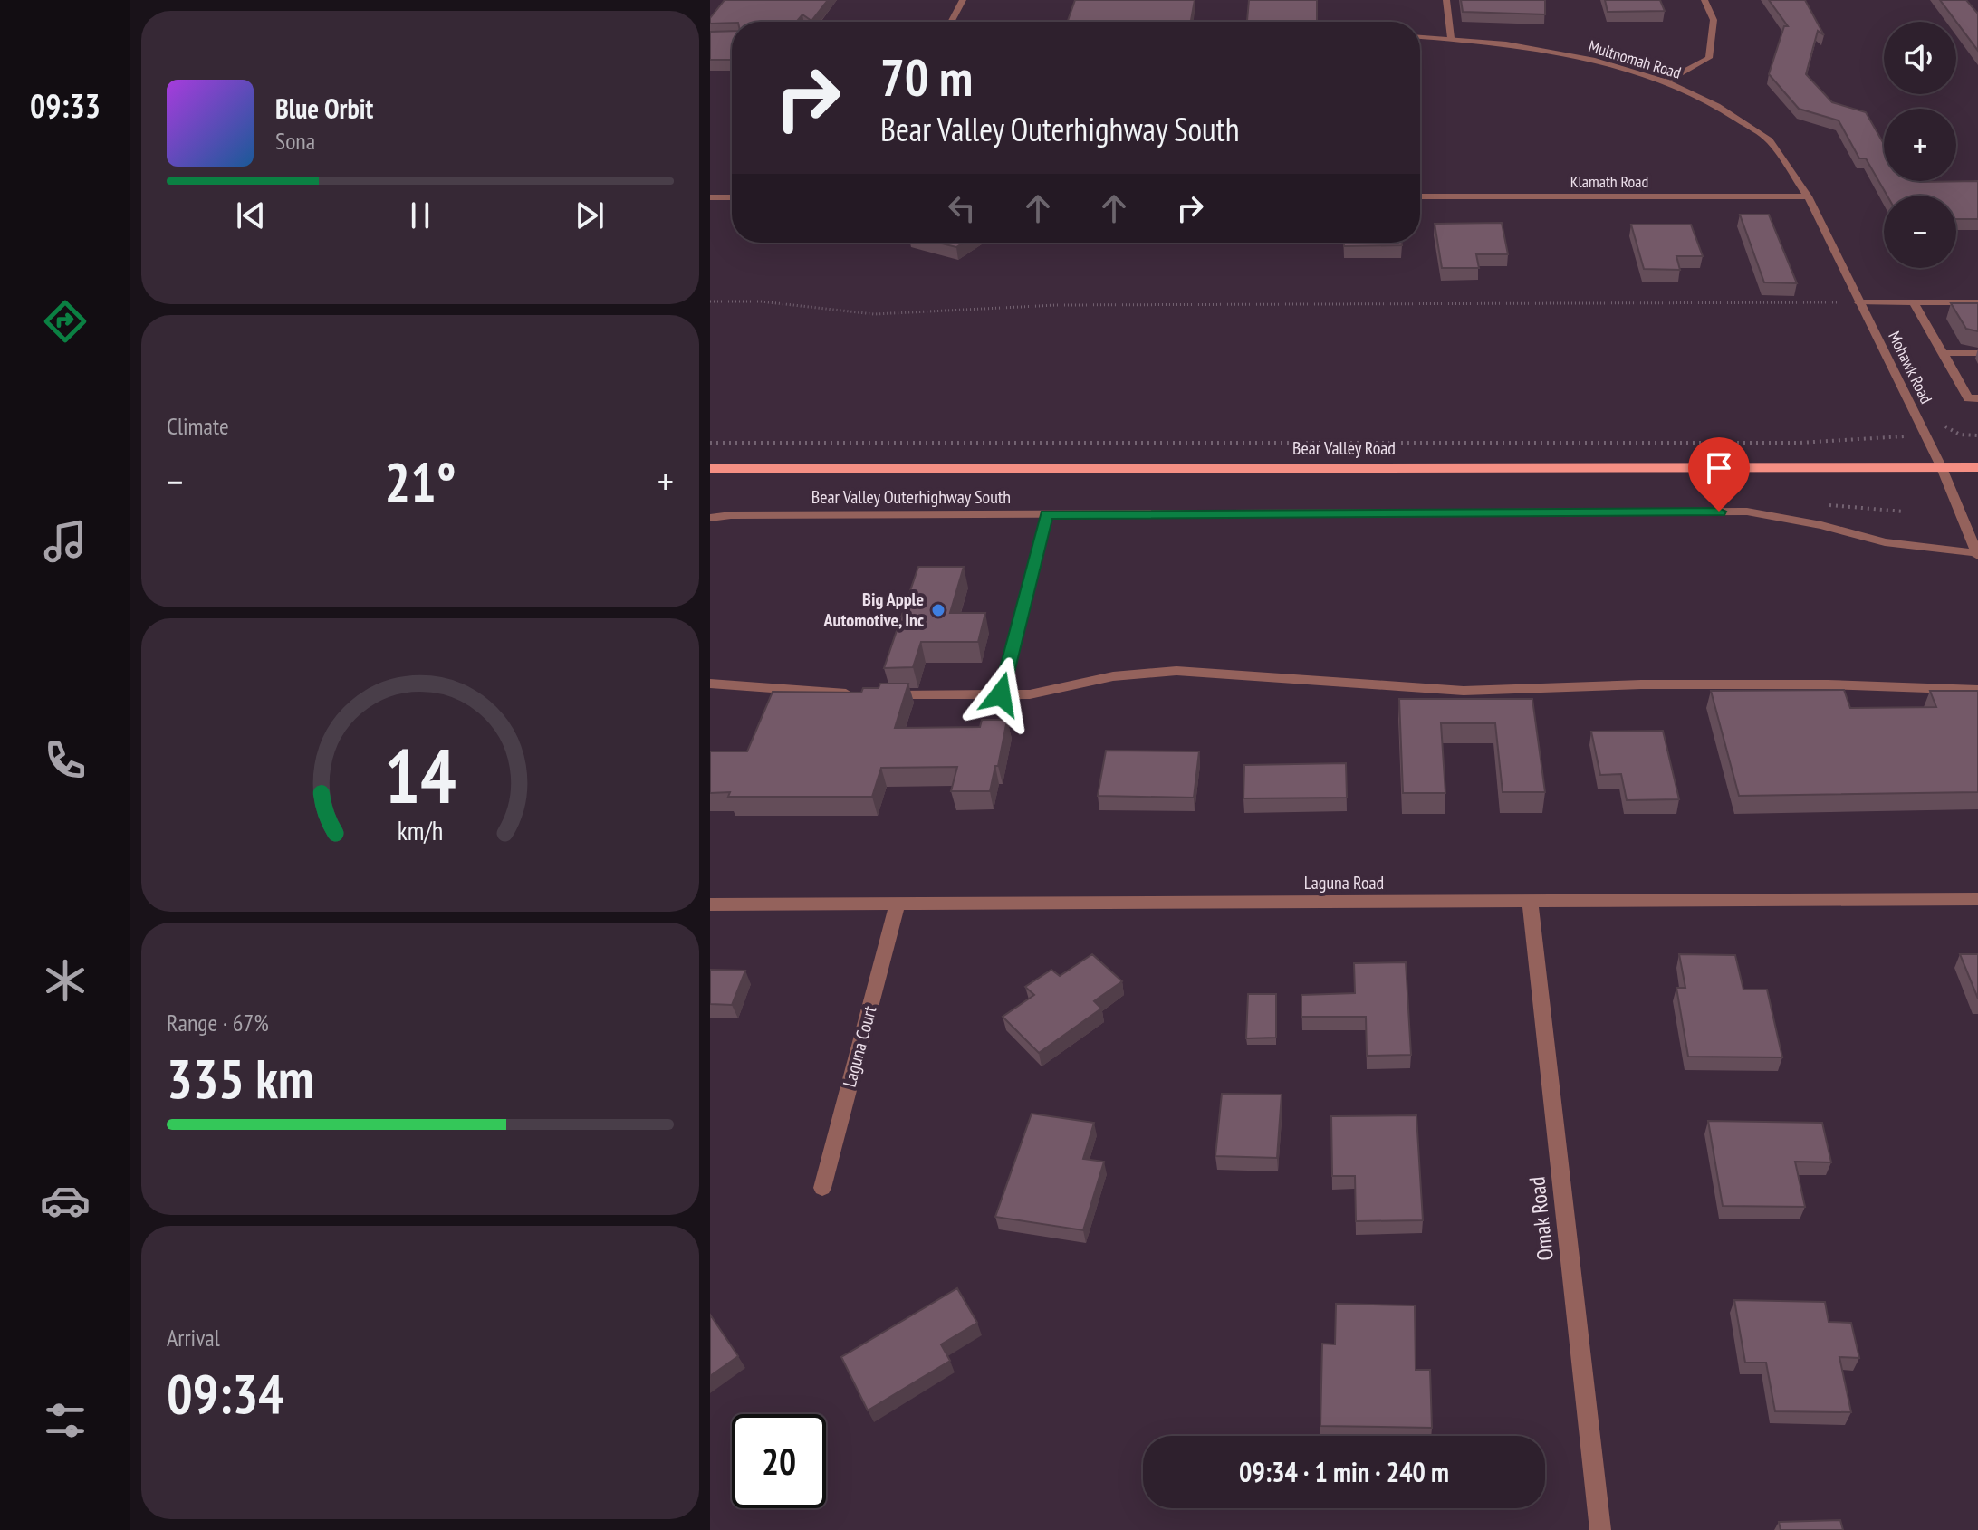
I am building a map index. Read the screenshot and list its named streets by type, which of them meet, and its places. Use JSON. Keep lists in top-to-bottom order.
{
  "streets": {
    "main road": ["Bear Valley Road"],
    "street": [
      "Multnomah Road",
      "Klamath Road",
      "Mohawk Road",
      "Bear Valley Outerhighway South",
      "Laguna Road",
      "Laguna Court",
      "Omak Road"
    ]
  },
  "crossings": [
    ["Multnomah Road", "Klamath Road"],
    ["Multnomah Road", "Mohawk Road"],
    ["Klamath Road", "Mohawk Road"],
    ["Mohawk Road", "Bear Valley Road"],
    ["Mohawk Road", "Bear Valley Outerhighway South"],
    ["Laguna Road", "Laguna Court"],
    ["Laguna Road", "Omak Road"]
  ],
  "places": ["Big Apple Automotive, Inc"],
  "page": {
    "tabs": "09:33",
    "map_buttons": ["+", "−"],
    "turn": ["70 m", "Bear Valley Outerhighway South"],
    "song": ["Blue Orbit", "Sona"],
    "tile": [
      "Climate",
      ["Range · 67%", "335 km"],
      ["Arrival", "09:34"]
    ],
    "heat": ["−", "21°", "+"],
    "limit": "20",
    "trip": "09:34 · 1 min · 240 m",
    "gauge": ["14", "km/h"]
  }
}
